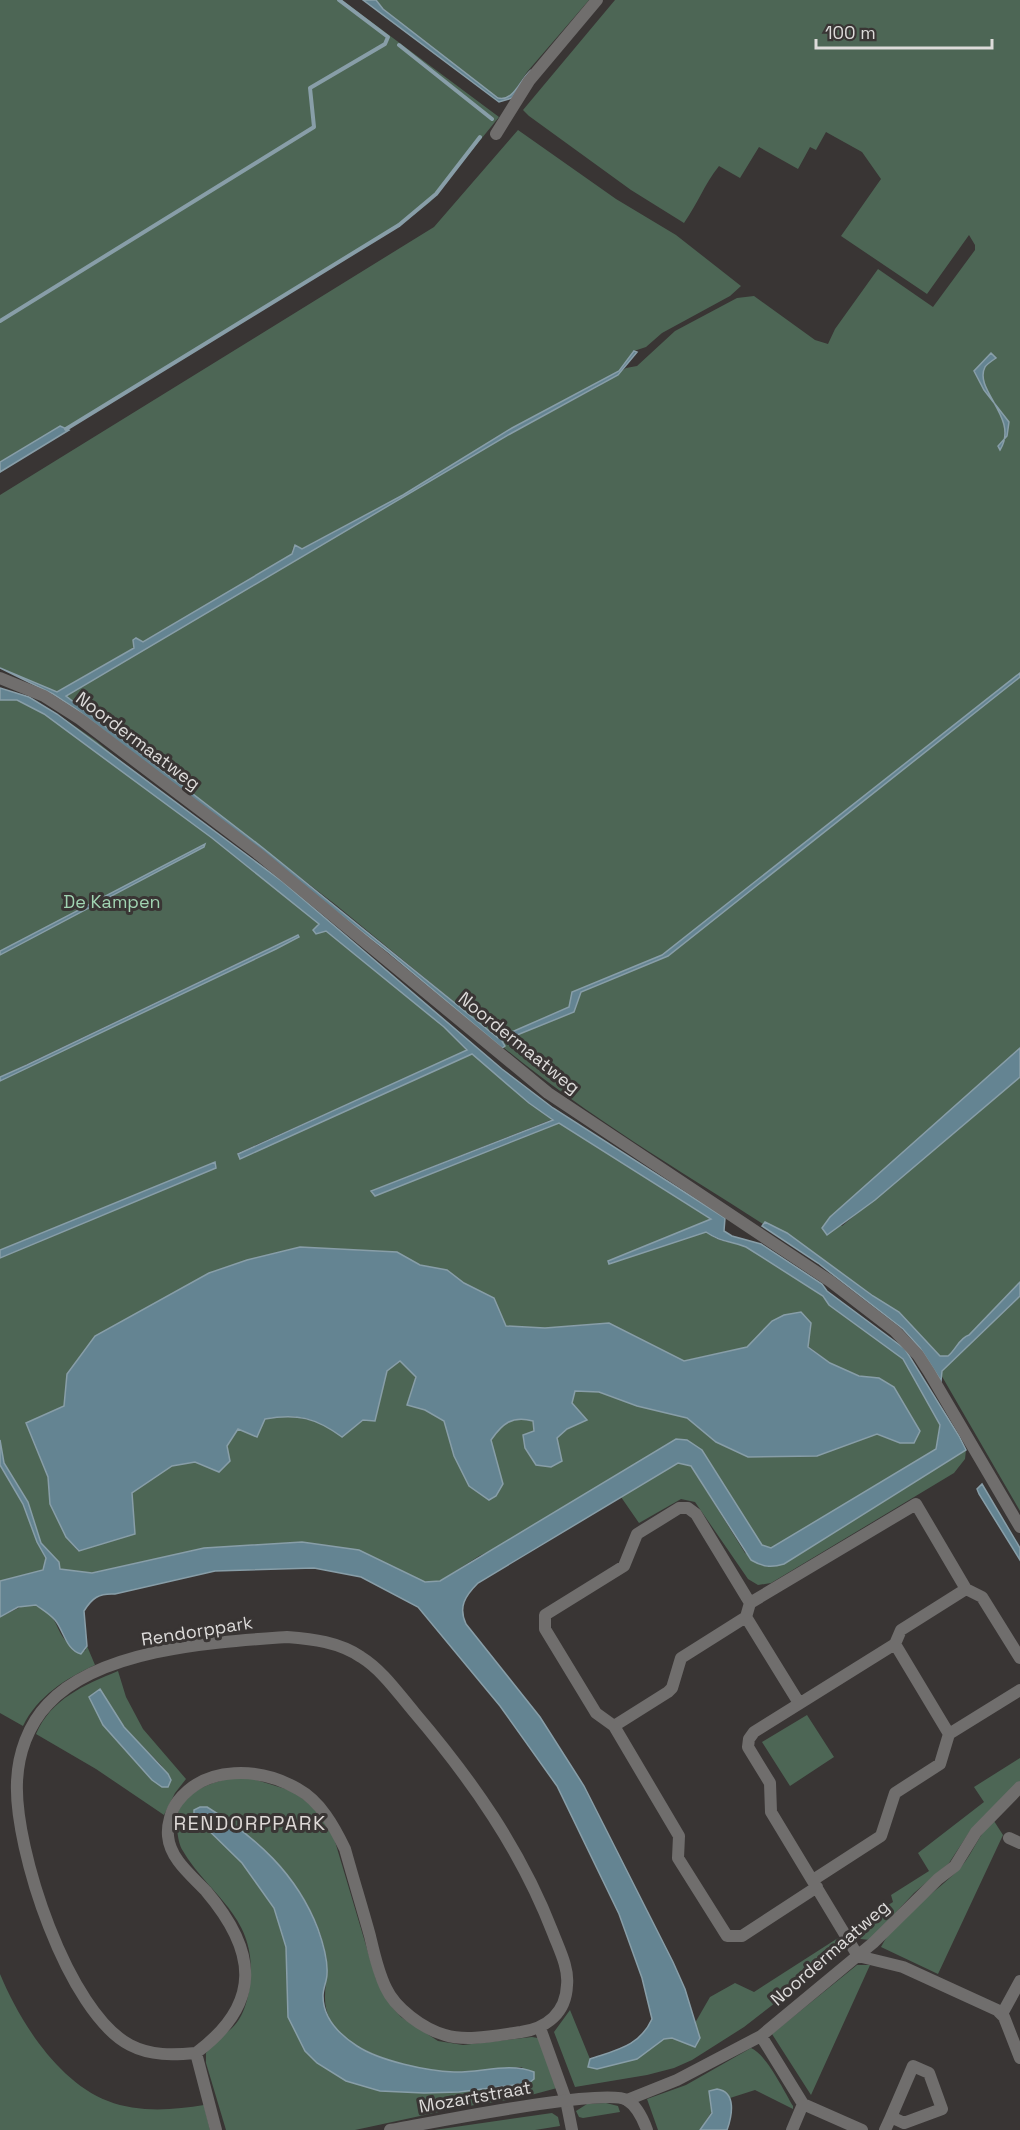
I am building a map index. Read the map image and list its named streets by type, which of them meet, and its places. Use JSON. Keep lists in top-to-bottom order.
{
  "streets": {
    "street": ["Noordermaatweg", "Rendorppark", "Mozartstraat"]
  },
  "crossings": [
    ["Noordermaatweg", "Mozartstraat"]
  ],
  "districts": ["RENDORPPARK"],
  "parks": ["De Kampen"],
  "scale_bar": "100 m"
}
